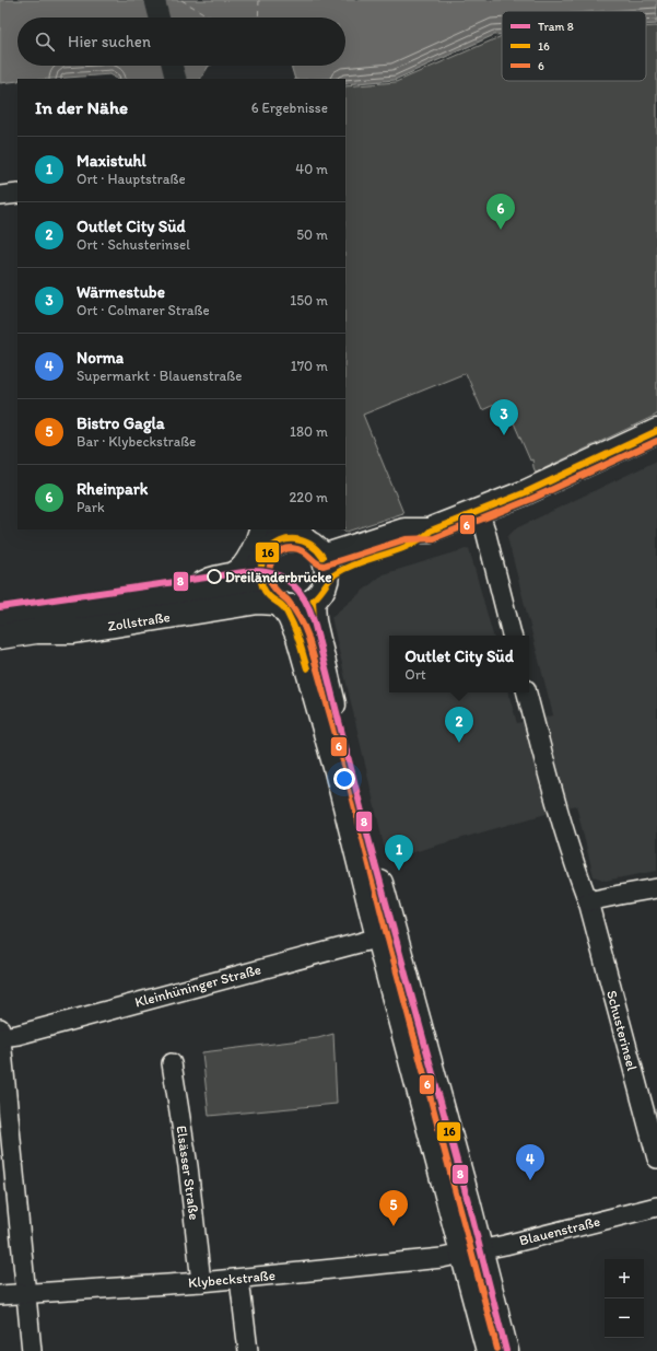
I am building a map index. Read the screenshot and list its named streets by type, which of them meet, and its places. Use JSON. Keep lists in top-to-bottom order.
{
  "streets": {
    "main road": ["Zollstraße"],
    "street": [
      "Kleinhüninger Straße",
      "Schusterinsel",
      "Elsässer Straße",
      "Blauenstraße",
      "Klybeckstraße"
    ]
  },
  "crossings": [
    ["Elsässer Straße", "Klybeckstraße"],
    ["Blauenstraße", "Klybeckstraße"]
  ],
  "places": ["Dreiländerbrücke"],
  "lines": ["transit line 16", "transit line 6", "tram line 8"],
  "legend": ["Tram 8", "16", "6"],
  "page": {
    "search": "Hier suchen",
    "heading": ["In der Nähe", "6 Ergebnisse"],
    "list": [
      {
        "mark": "1",
        "name": "Maxistuhl",
        "note": "Ort · Hauptstraße",
        "value": "40 m"
      },
      {
        "mark": "2",
        "name": "Outlet City Süd",
        "note": "Ort · Schusterinsel",
        "value": "50 m"
      },
      {
        "mark": "3",
        "name": "Wärmestube",
        "note": "Ort · Colmarer Straße",
        "value": "150 m"
      },
      {
        "mark": "4",
        "name": "Norma",
        "note": "Supermarkt · Blauenstraße",
        "value": "170 m"
      },
      {
        "mark": "5",
        "name": "Bistro Gagla",
        "note": "Bar · Klybeckstraße",
        "value": "180 m"
      },
      {
        "mark": "6",
        "name": "Rheinpark",
        "note": "Park",
        "value": "220 m"
      }
    ],
    "pins": [
      "6",
      "3",
      "2",
      "1",
      "4",
      "5"
    ],
    "popup": ["Outlet City Süd", "Ort"],
    "map_buttons": ["+", "−"]
  }
}
